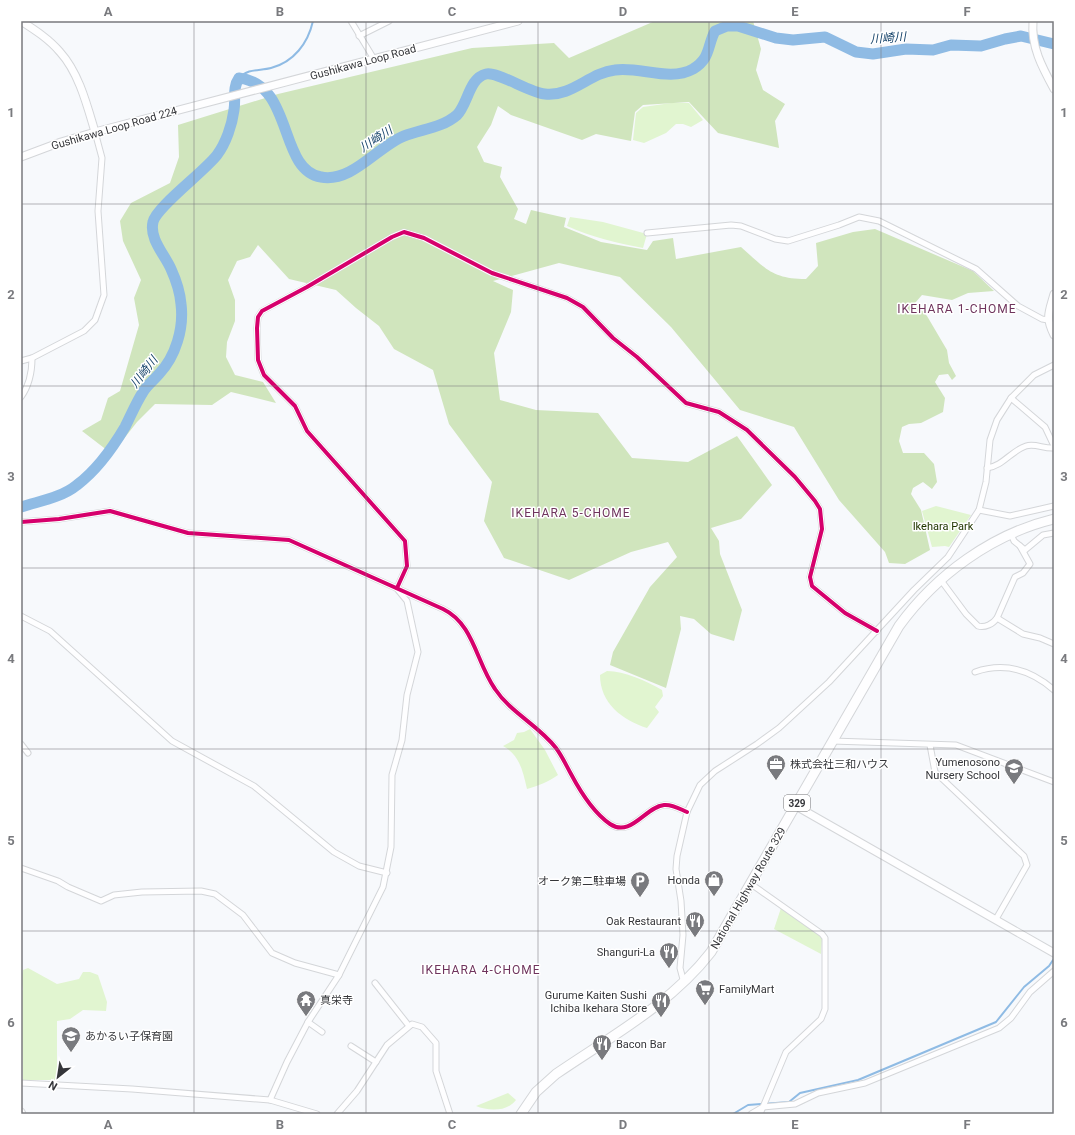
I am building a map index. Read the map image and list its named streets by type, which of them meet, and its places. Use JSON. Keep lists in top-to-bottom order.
{
  "streets": {
    "highway": ["329", "National Highway Route 329"],
    "main road": ["Gushikawa Loop Road", "Gushikawa Loop Road 224"]
  },
  "crossings": [
    ["Gushikawa Loop Road", "Gushikawa Loop Road 224"]
  ],
  "districts": ["IKEHARA 1-CHOME", "IKEHARA 5-CHOME", "IKEHARA 4-CHOME"],
  "water": ["川崎川"],
  "parks": ["Ikehara Park"],
  "places": {
    "office": ["株式会社三和ハウス"],
    "school or university": ["Yumenosono Nursery School", "あかるい子保育園"],
    "shop": ["Honda"],
    "parking": ["オーク第二駐車場"],
    "restaurant": [
      "Oak Restaurant",
      "Shanguri-La",
      "Gurume Kaiten Sushi Ichiba Ikehara Store",
      "Bacon Bar"
    ],
    "supermarket": ["FamilyMart"],
    "temple": ["真栄寺"]
  },
  "north": "bottom left",
  "grid": {
    "columns": [
      "A",
      "B",
      "C",
      "D",
      "E",
      "F"
    ],
    "rows": [
      "1",
      "2",
      "3",
      "4",
      "5",
      "6"
    ]
  }
}
